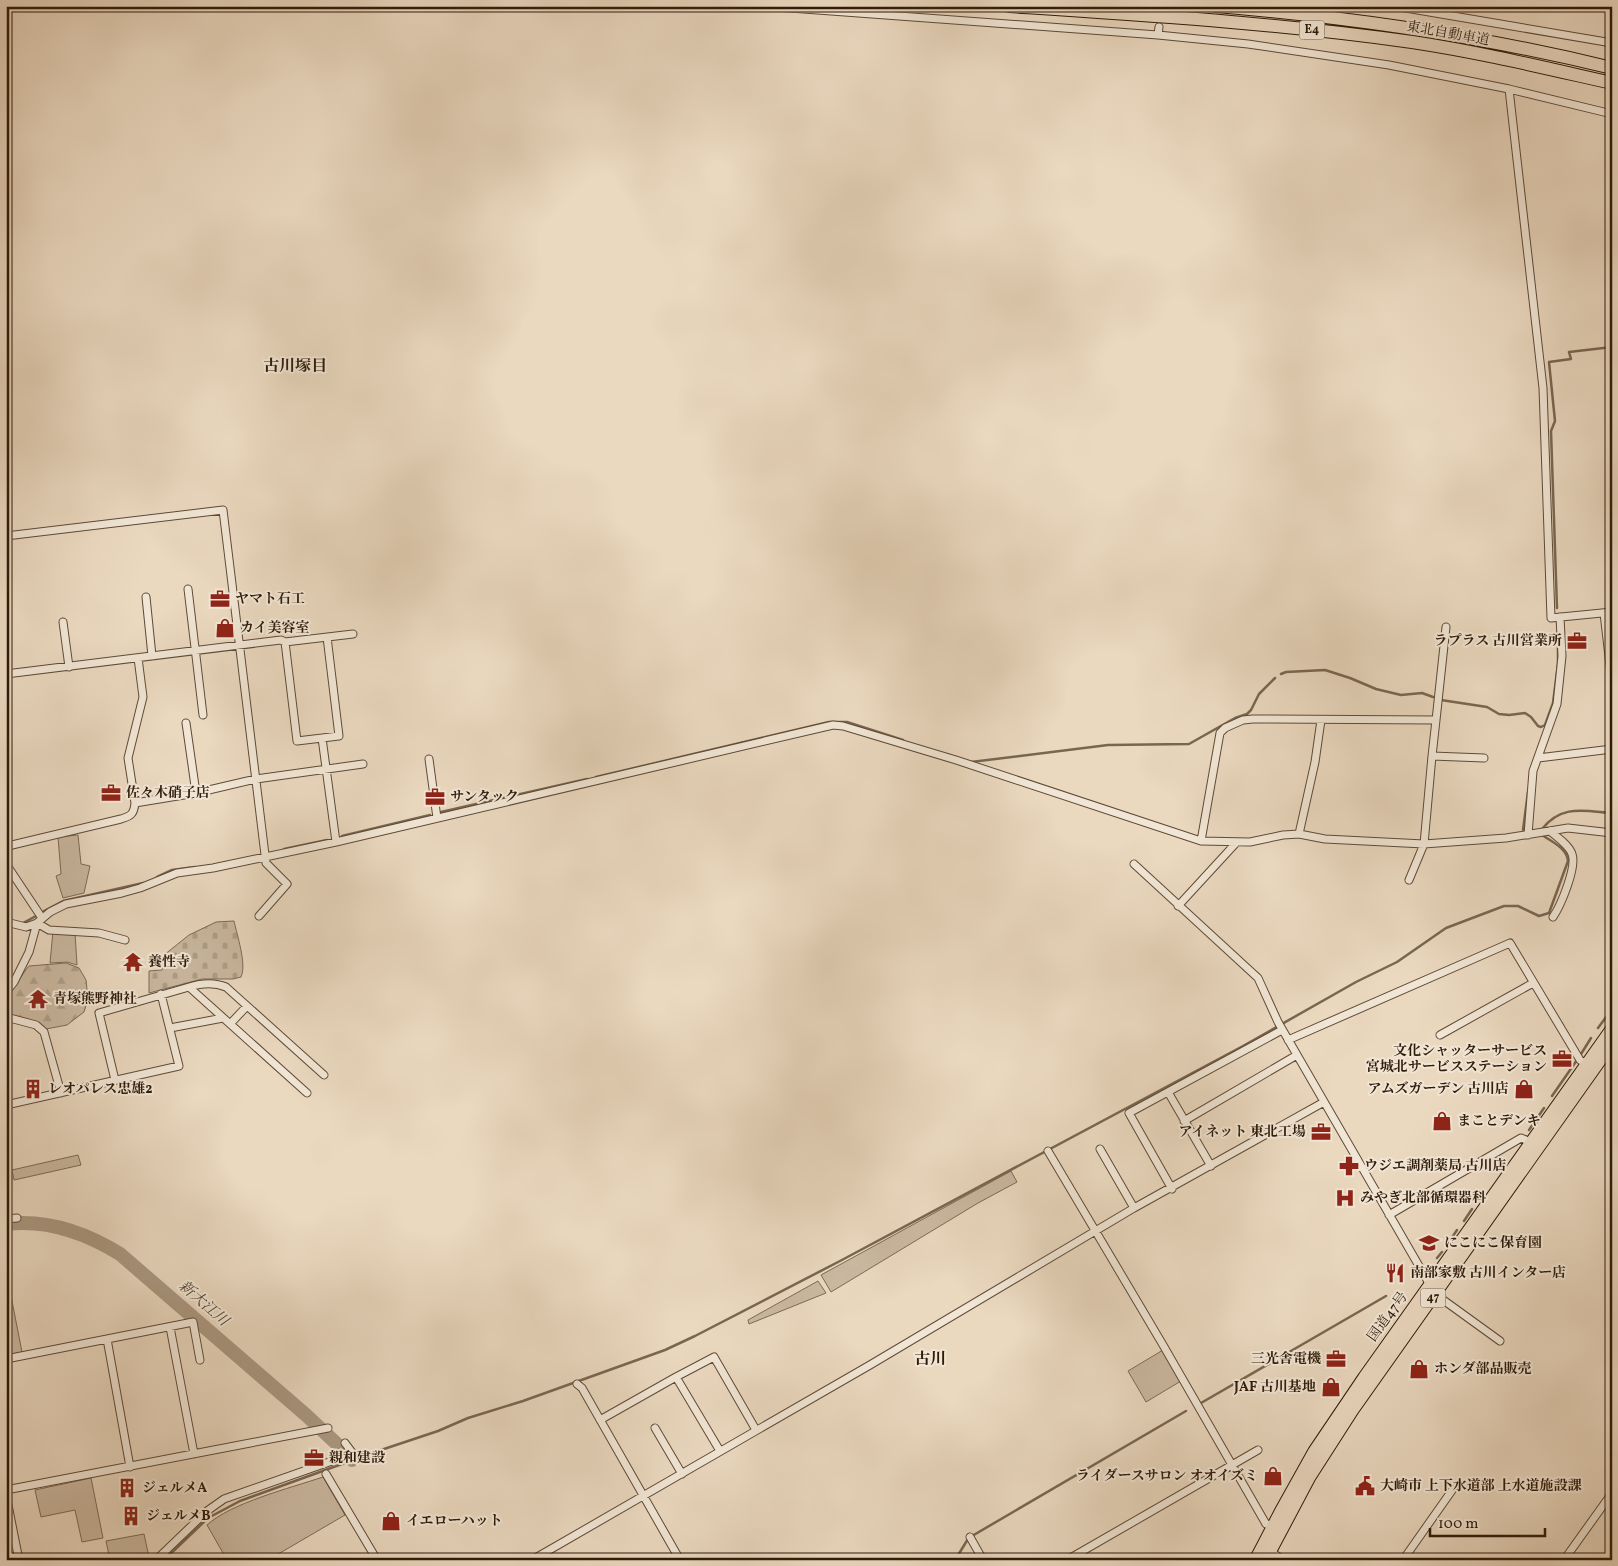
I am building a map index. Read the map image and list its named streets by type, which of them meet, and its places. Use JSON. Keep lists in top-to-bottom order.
{
  "streets": {
    "highway": [
      "E4",
      "東北自動車道",
      "47",
      "国道47号"
    ]
  },
  "districts": ["古川塚目", "古川"],
  "water": ["新大江川"],
  "places": {
    "office": [
      "ヤマト石工",
      "ラプラス 古川営業所",
      "佐々木硝子店",
      "サンタック",
      "文化シャッターサービス 宮城北サービスステーション",
      "アイネット 東北工場",
      "三光舎電機",
      "親和建設"
    ],
    "shop": [
      "カイ美容室",
      "アムズガーデン 古川店",
      "まことデンキ",
      "ホンダ部品販売",
      "JAF 古川基地",
      "ライダースサロン オオイズミ",
      "イエローハット"
    ],
    "temple": ["養性寺", "青塚熊野神社"],
    "building": ["レオパレス忠雄2", "ジェルメA", "ジェルメB"],
    "pharmacy": ["ウジエ調剤薬局 古川店"],
    "hospital": ["みやぎ北部循環器科"],
    "school or university": ["にこにこ保育園"],
    "restaurant": ["南部家敷 古川インター店"],
    "public building": ["大崎市 上下水道部 上水道施設課"]
  },
  "scale_bar": "100 m"
}
